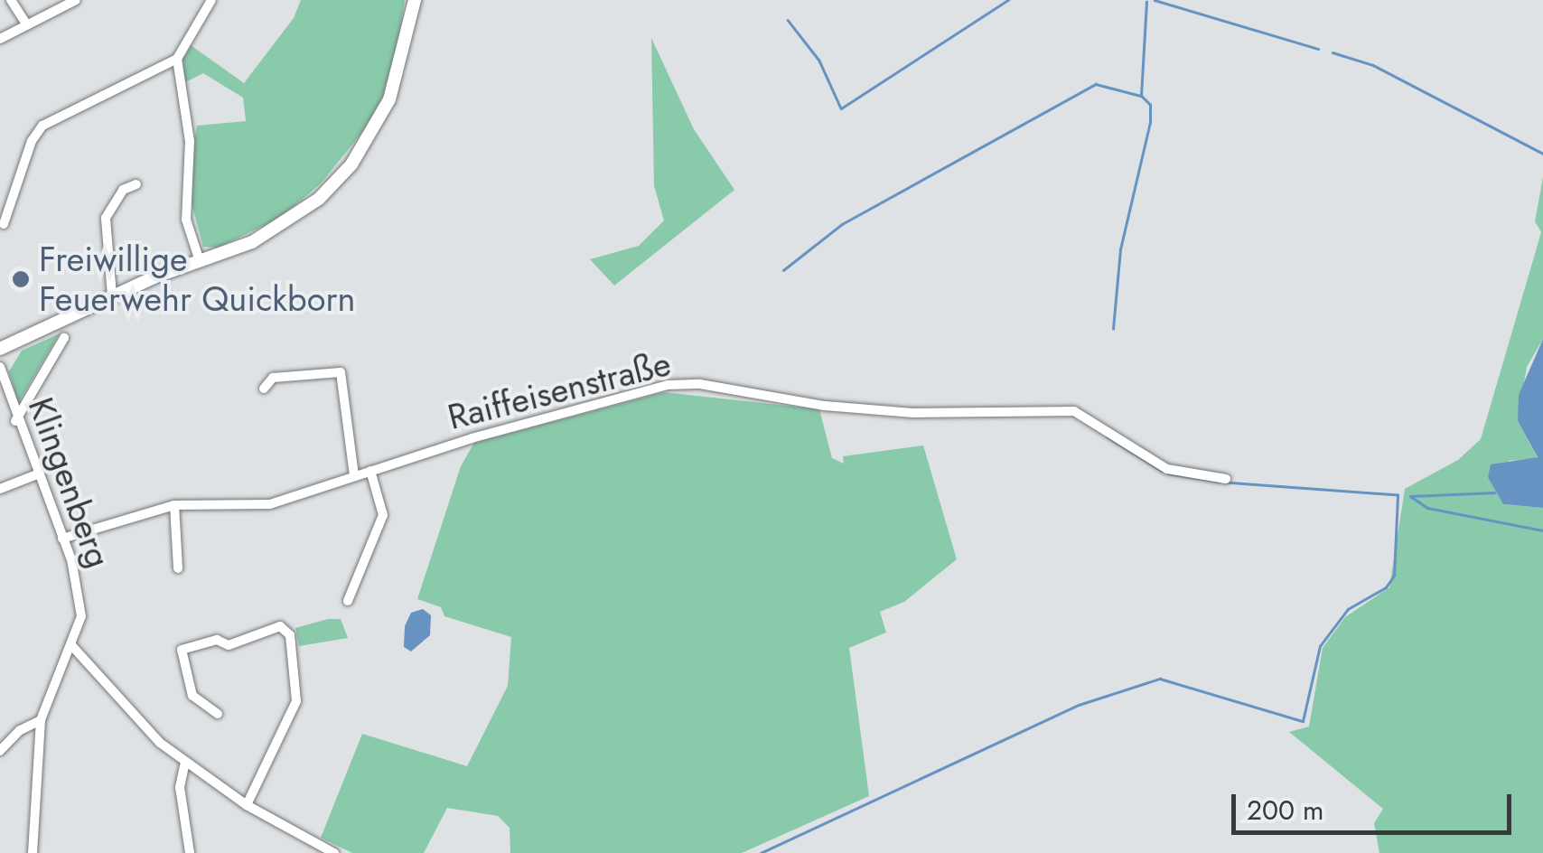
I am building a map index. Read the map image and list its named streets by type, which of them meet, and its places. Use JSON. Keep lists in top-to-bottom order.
{
  "streets": {
    "street": ["Raiffeisenstraße", "Klingenberg"]
  },
  "crossings": [
    ["Raiffeisenstraße", "Klingenberg"]
  ],
  "places": ["Freiwillige Feuerwehr Quickborn"],
  "scale_bar": "200 m"
}
